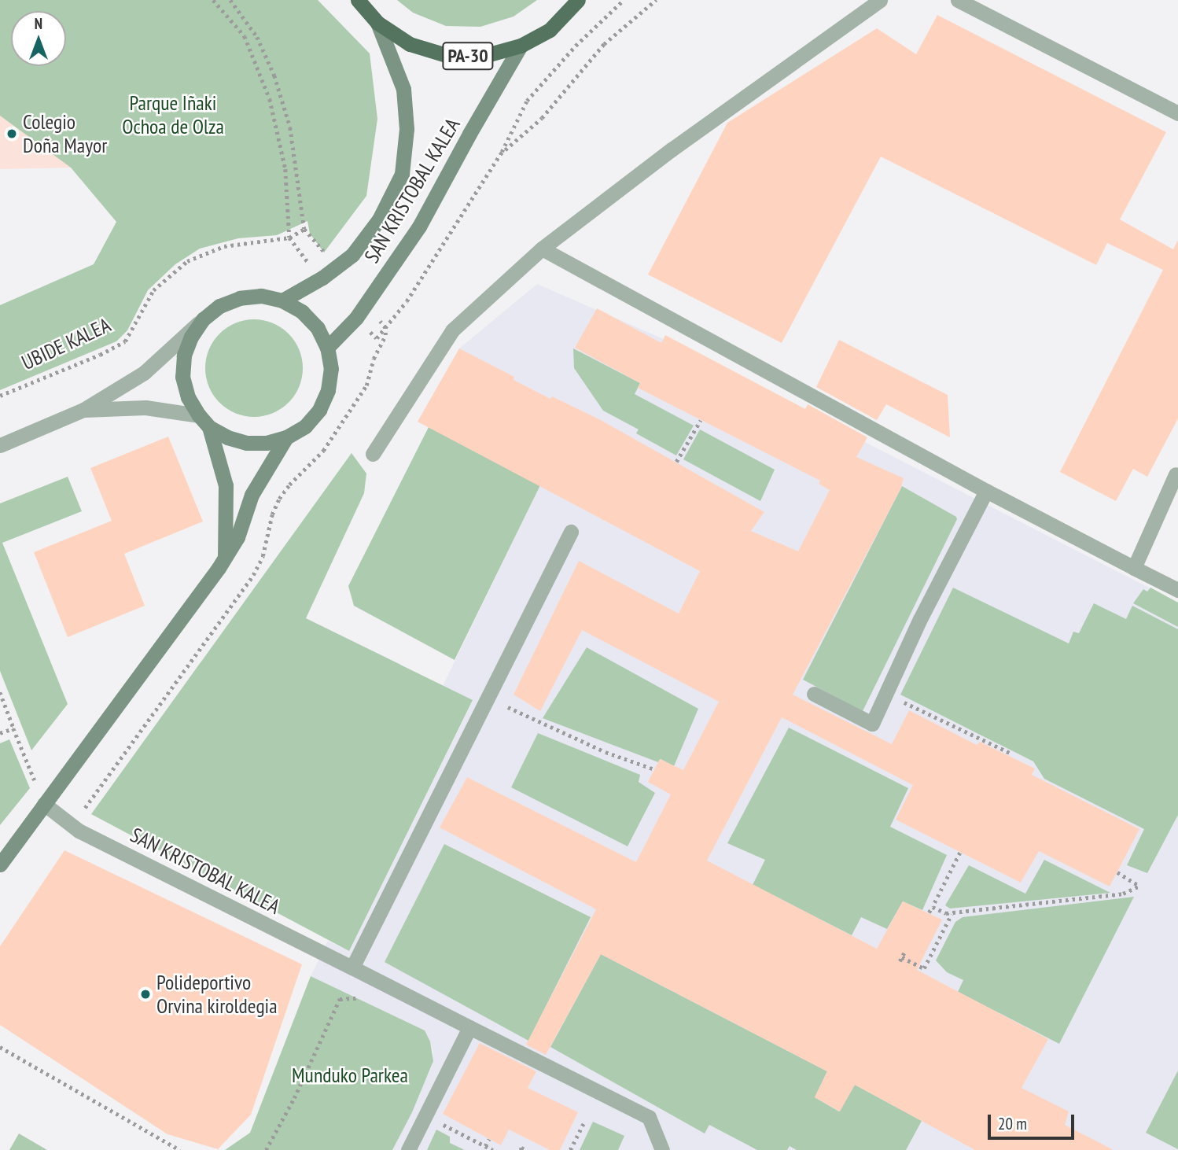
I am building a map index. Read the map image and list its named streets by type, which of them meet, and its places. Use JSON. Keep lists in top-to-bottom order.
{
  "streets": {
    "highway": ["PA-30"],
    "main road": ["SAN KRISTOBAL KALEA"],
    "path": ["UBIDE KALEA"]
  },
  "crossings": [
    ["PA-30", "SAN KRISTOBAL KALEA"]
  ],
  "parks": ["Parque Iñaki Ochoa de Olza", "Munduko Parkea"],
  "places": ["Colegio Doña Mayor", "Polideportivo Orvina kiroldegia"],
  "scale_bar": "20 m",
  "north": "top"
}
